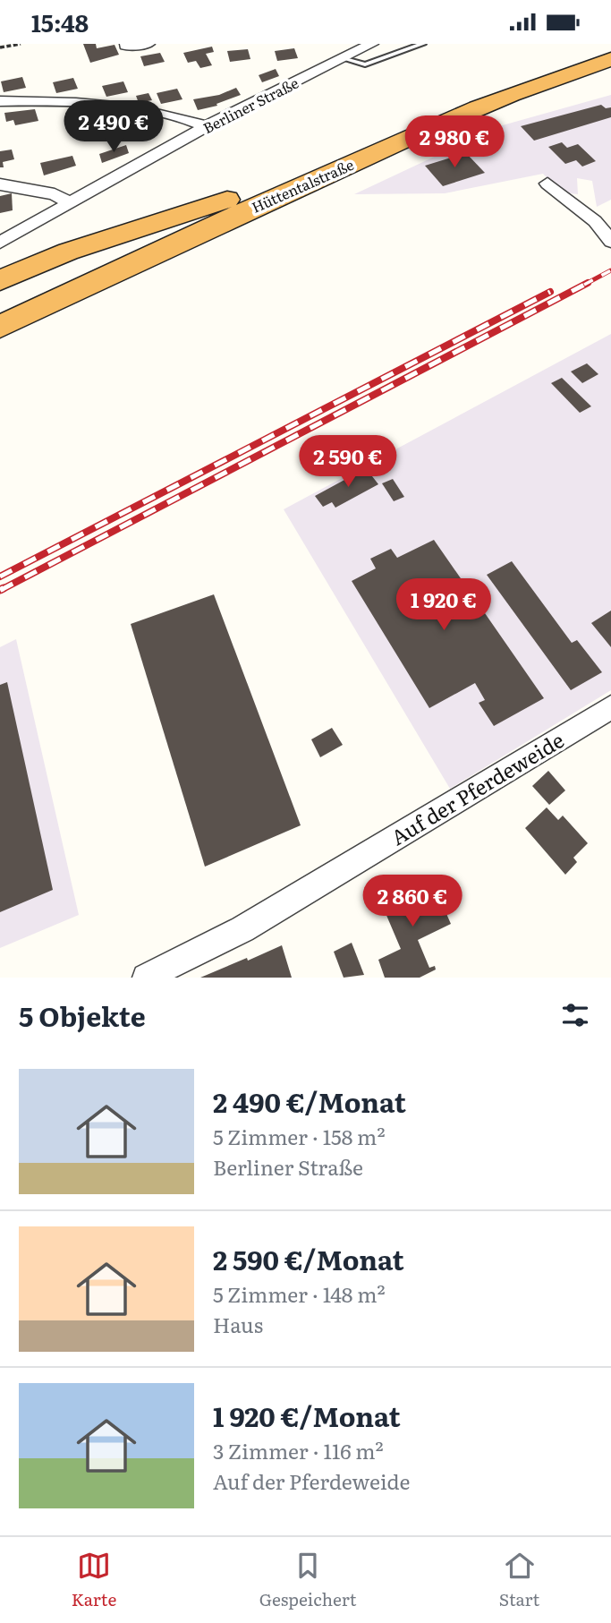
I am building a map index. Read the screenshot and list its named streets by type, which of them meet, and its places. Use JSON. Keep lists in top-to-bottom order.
{
  "streets": {
    "highway": ["Hüttentalstraße"],
    "street": ["Berliner Straße", "Auf der Pferdeweide"]
  },
  "page": {
    "status": "15:48",
    "price": [
      "2 490 €",
      "2 980 €",
      "2 590 €",
      "1 920 €",
      "2 860 €"
    ],
    "heading": "5 Objekte",
    "list": [
      {
        "name": "2 490 €/Monat",
        "note": "5 Zimmer · 158 m² · Berliner Straße"
      },
      {
        "name": "2 590 €/Monat",
        "note": "5 Zimmer · 148 m² · Haus"
      },
      {
        "name": "1 920 €/Monat",
        "note": "3 Zimmer · 116 m² · Auf der Pferdeweide"
      }
    ],
    "tabs": ["Karte", "Gespeichert", "Start"]
  }
}
